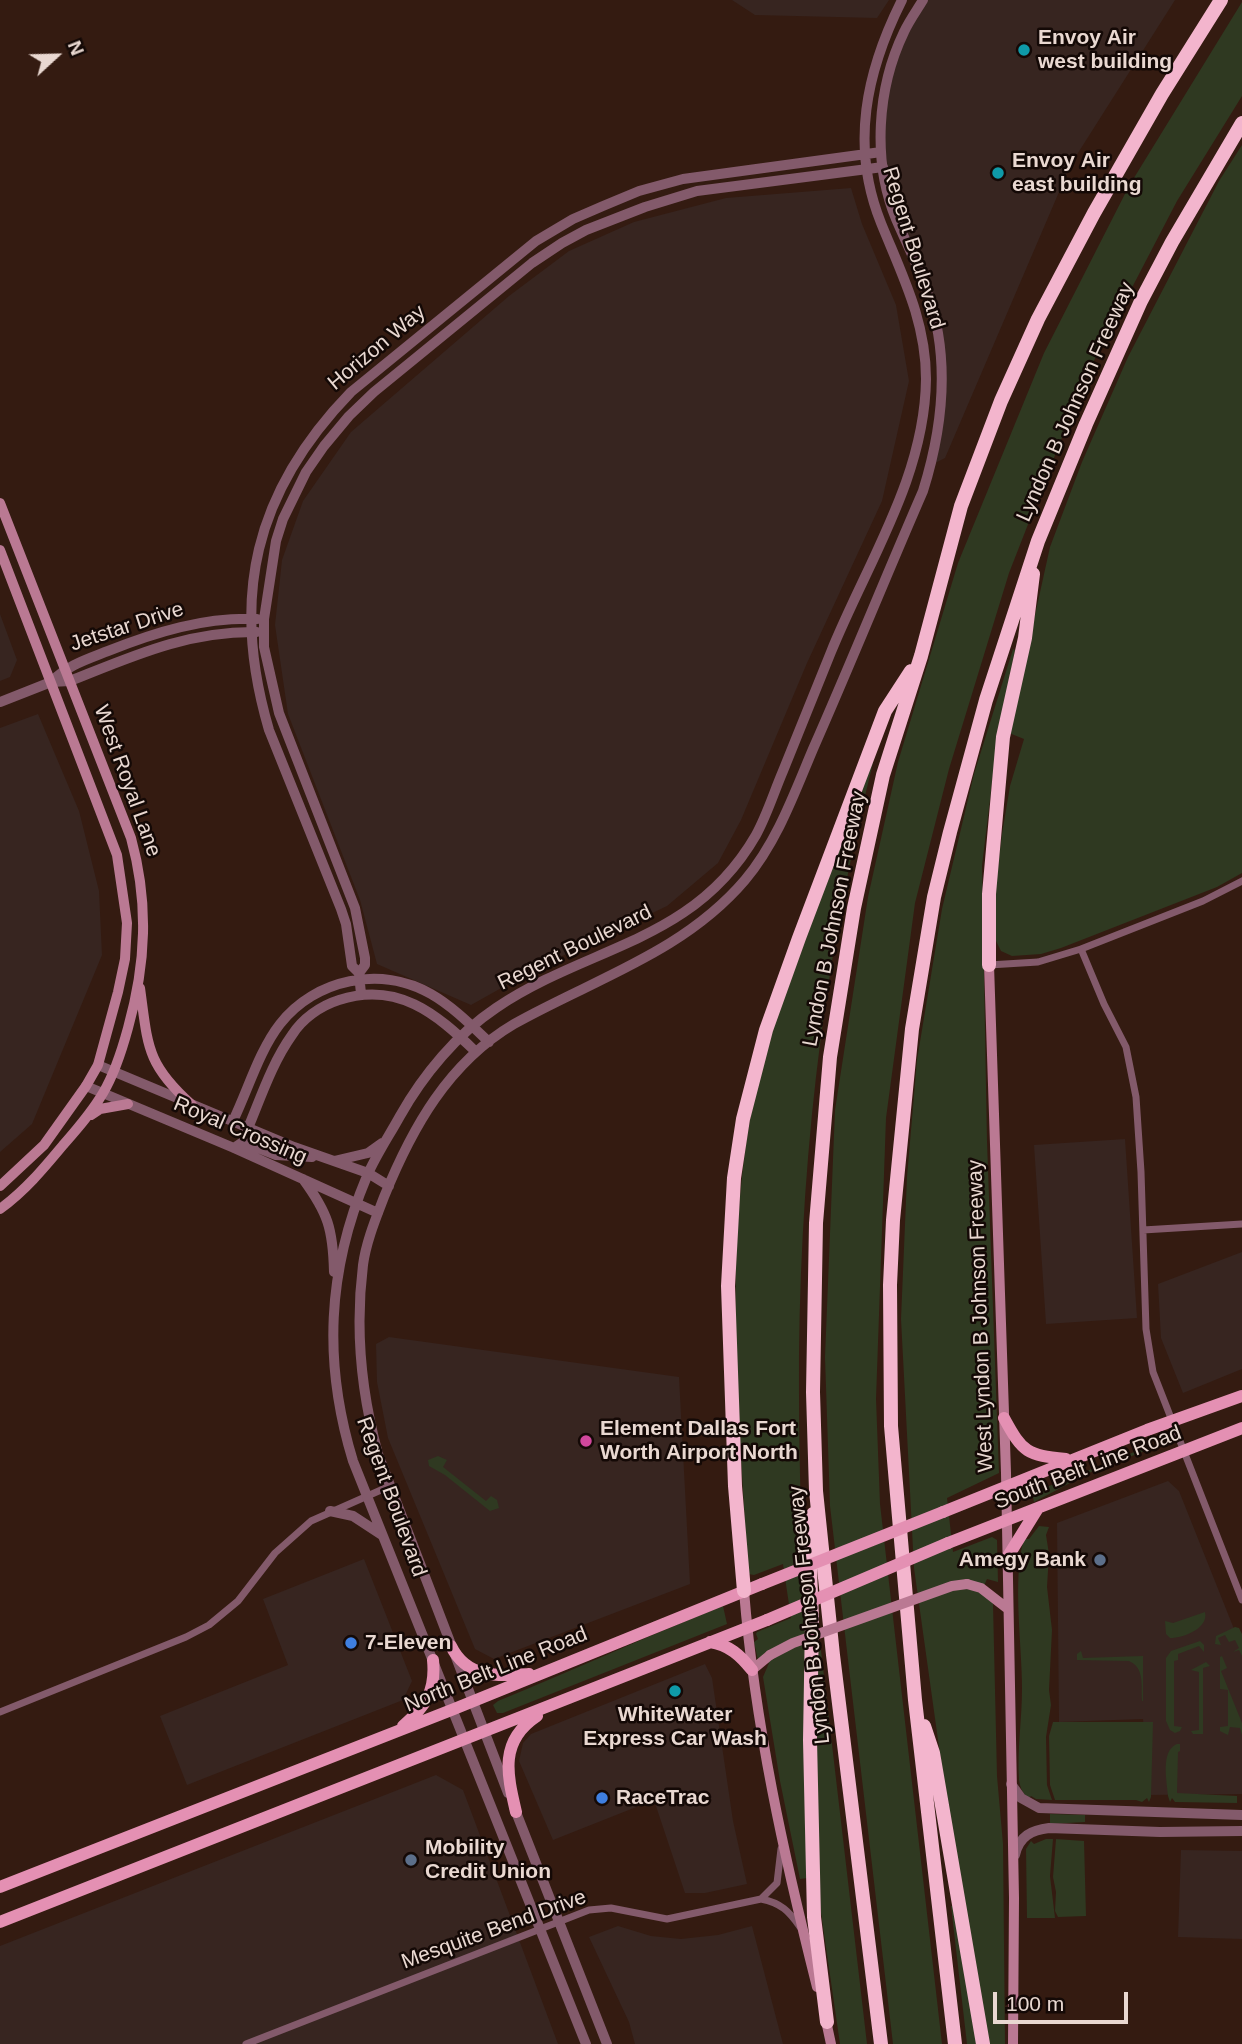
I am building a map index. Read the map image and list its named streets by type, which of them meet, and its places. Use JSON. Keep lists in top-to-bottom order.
{
  "streets": {
    "highway": ["Lyndon B Johnson Freeway"],
    "main road": [
      "West Royal Lane",
      "West Lyndon B Johnson Freeway",
      "South Belt Line Road",
      "North Belt Line Road"
    ],
    "street": [
      "Regent Boulevard",
      "Horizon Way",
      "Jetstar Drive",
      "Royal Crossing",
      "Mesquite Bend Drive"
    ]
  },
  "crossings": [
    ["Regent Boulevard", "Horizon Way"],
    ["Regent Boulevard", "Royal Crossing"],
    ["Regent Boulevard", "North Belt Line Road"],
    ["Regent Boulevard", "Mesquite Bend Drive"],
    ["Horizon Way", "Jetstar Drive"],
    ["Jetstar Drive", "West Royal Lane"],
    ["West Royal Lane", "Royal Crossing"],
    ["West Lyndon B Johnson Freeway", "South Belt Line Road"],
    ["West Lyndon B Johnson Freeway", "North Belt Line Road"],
    ["South Belt Line Road", "North Belt Line Road"]
  ],
  "places": [
    "Envoy Air west building",
    "Envoy Air east building",
    "Element Dallas Fort Worth Airport North",
    "Amegy Bank",
    "7-Eleven",
    "WhiteWater Express Car Wash",
    "RaceTrac",
    "Mobility Credit Union"
  ],
  "scale_bar": "100 m",
  "north": "right"
}
